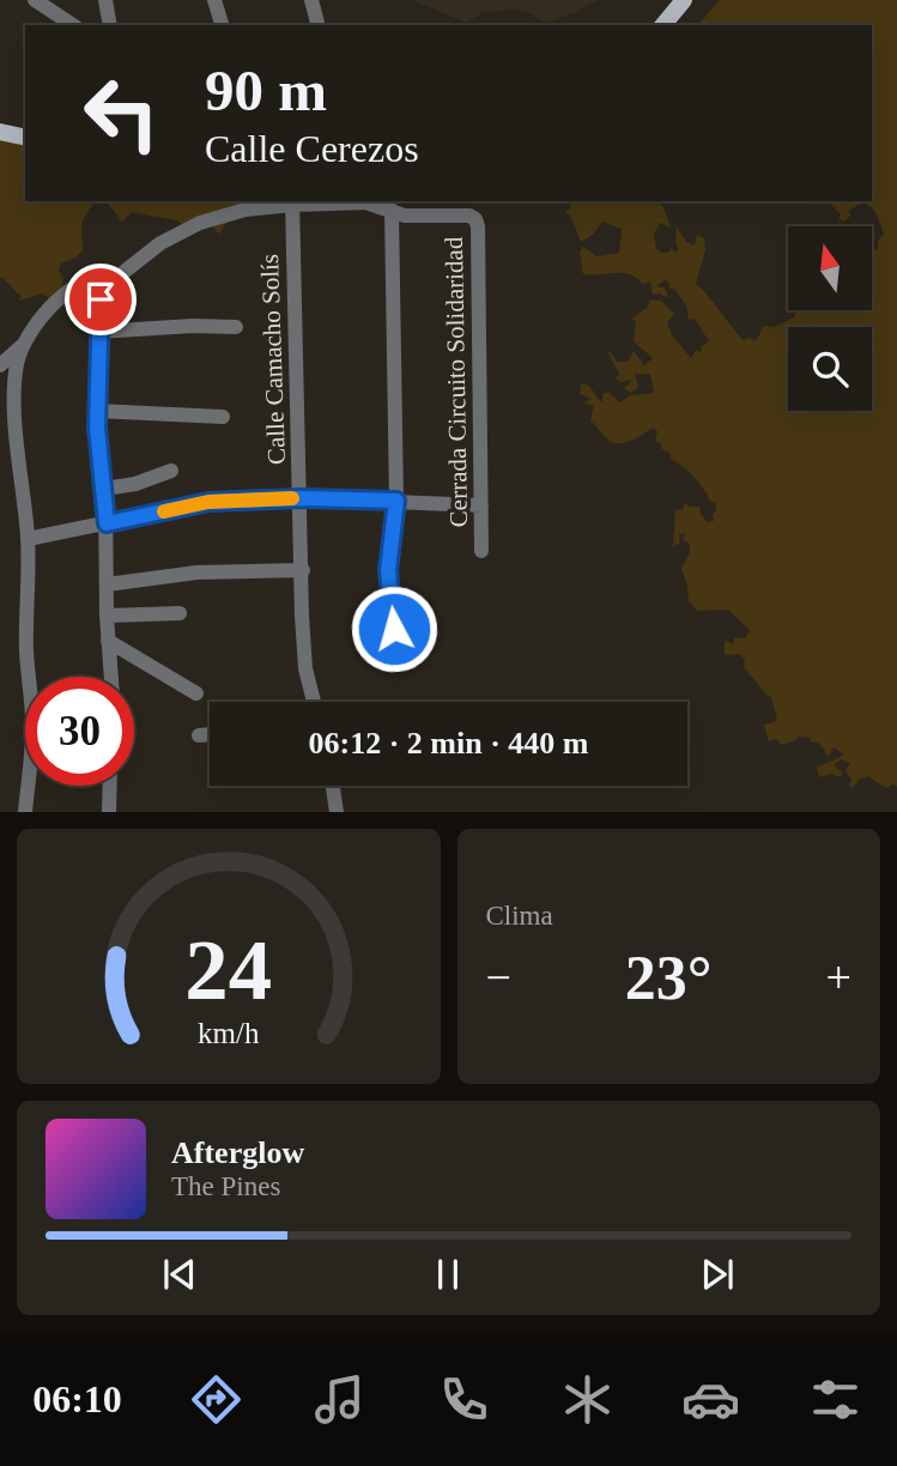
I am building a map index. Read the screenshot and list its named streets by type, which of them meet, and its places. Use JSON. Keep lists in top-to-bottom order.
{
  "streets": {
    "street": ["Calle Camacho Solís", "Cerrada Circuito Solidaridad"]
  },
  "north": "top",
  "page": {
    "turn": ["90 m", "Calle Cerezos"],
    "limit": "30",
    "trip": "06:12 · 2 min · 440 m",
    "tile": "Clima",
    "heat": ["−", "23°", "+"],
    "song": ["Afterglow", "The Pines"],
    "tabs": "06:10",
    "gauge": ["24", "km/h"]
  }
}
